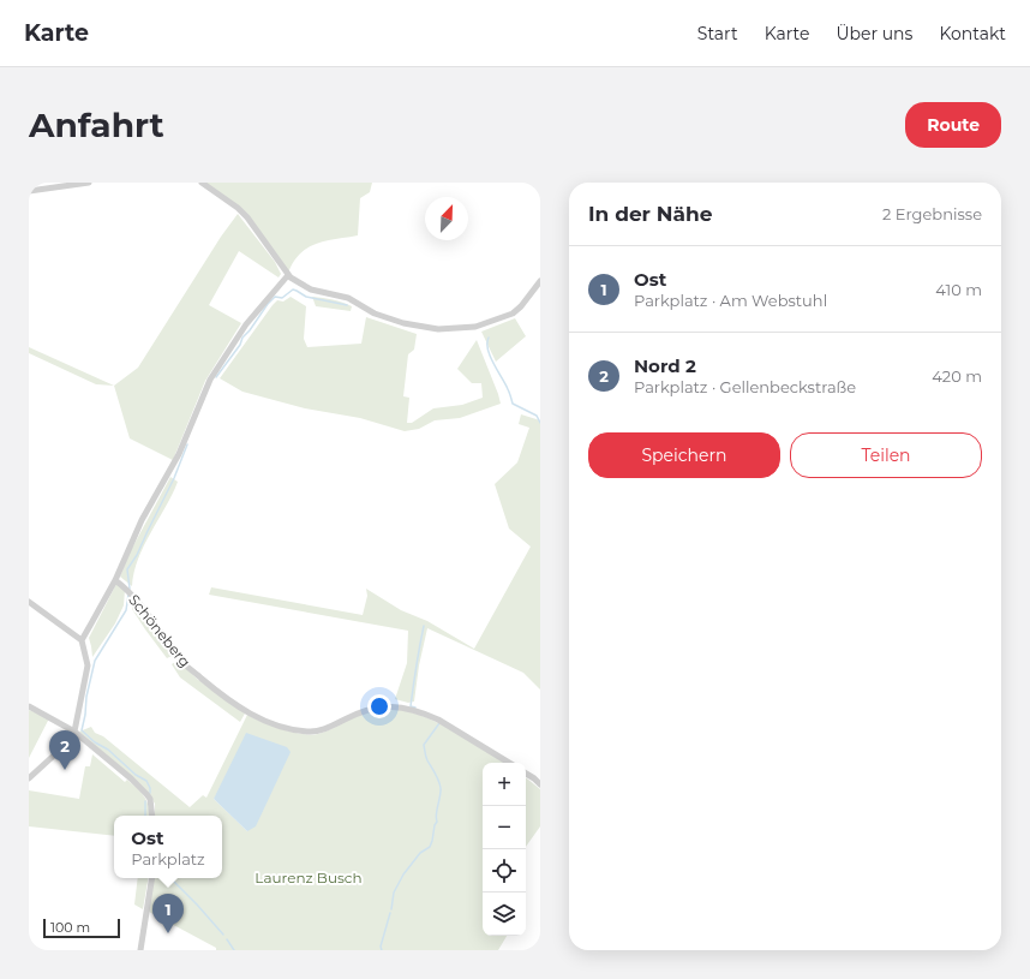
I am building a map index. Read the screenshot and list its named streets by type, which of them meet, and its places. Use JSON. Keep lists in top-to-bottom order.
{
  "streets": {
    "street": ["Schöneberg"]
  },
  "parks": ["Laurenz Busch"],
  "scale_bar": "100 m",
  "north": "top right",
  "page": {
    "header": "Karte",
    "nav": [
      "Start",
      "Karte",
      "Über uns",
      "Kontakt"
    ],
    "buttons": [
      "Route",
      ["Speichern", "Teilen"]
    ],
    "title": "Anfahrt",
    "heading": ["In der Nähe", "2 Ergebnisse"],
    "list": [
      {
        "mark": "1",
        "name": "Ost",
        "note": "Parkplatz · Am Webstuhl",
        "value": "410 m"
      },
      {
        "mark": "2",
        "name": "Nord 2",
        "note": "Parkplatz · Gellenbeckstraße",
        "value": "420 m"
      }
    ],
    "pins": ["2", "1"],
    "map_buttons": ["+", "−"],
    "popup": ["Ost", "Parkplatz"],
    "scale": "100 m"
  }
}
